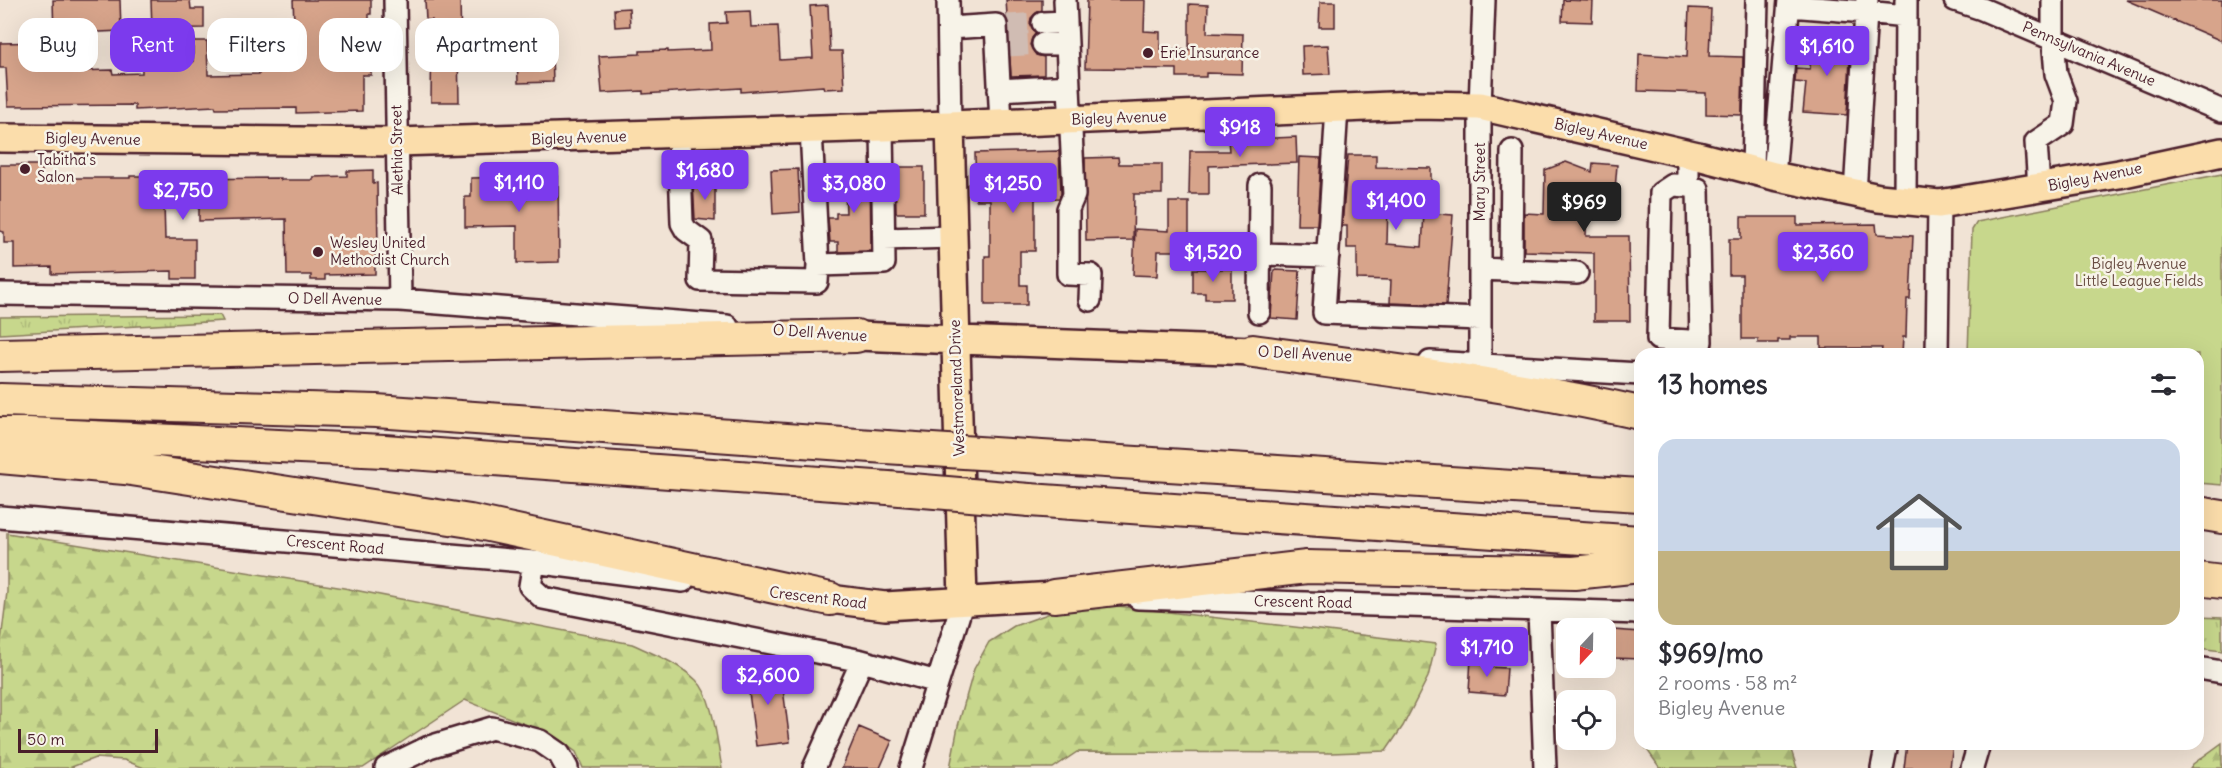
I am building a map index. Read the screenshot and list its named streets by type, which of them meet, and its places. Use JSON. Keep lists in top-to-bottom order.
{
  "streets": {
    "main road": [
      "Bigley Avenue",
      "O Dell Avenue",
      "Westmoreland Drive",
      "Crescent Road"
    ],
    "street": ["Pennsylvania Avenue", "Alethia Street", "Mary Street"]
  },
  "crossings": [
    ["Bigley Avenue", "Alethia Street"],
    ["Bigley Avenue", "Mary Street"],
    ["Bigley Avenue", "Westmoreland Drive"],
    ["Alethia Street", "O Dell Avenue"],
    ["Mary Street", "O Dell Avenue"],
    ["O Dell Avenue", "Westmoreland Drive"],
    ["Westmoreland Drive", "Crescent Road"]
  ],
  "parks": ["Bigley Avenue Little League Fields"],
  "places": ["Erie Insurance", "Tabitha's Salon", "Wesley United Methodist Church"],
  "scale_bar": "50 m",
  "north": "bottom",
  "page": {
    "chip": [
      "Buy",
      "Rent",
      "Filters",
      "New",
      "Apartment"
    ],
    "price": [
      "$1,610",
      "$918",
      "$1,680",
      "$1,110",
      "$3,080",
      "$1,250",
      "$2,750",
      "$1,400",
      "$969",
      "$1,520",
      "$2,360",
      "$1,710",
      "$2,600"
    ],
    "heading": "13 homes",
    "list": [
      {
        "name": "$969/mo",
        "note": "2 rooms · 58 m² · Bigley Avenue"
      }
    ],
    "scale": "50 m"
  }
}
